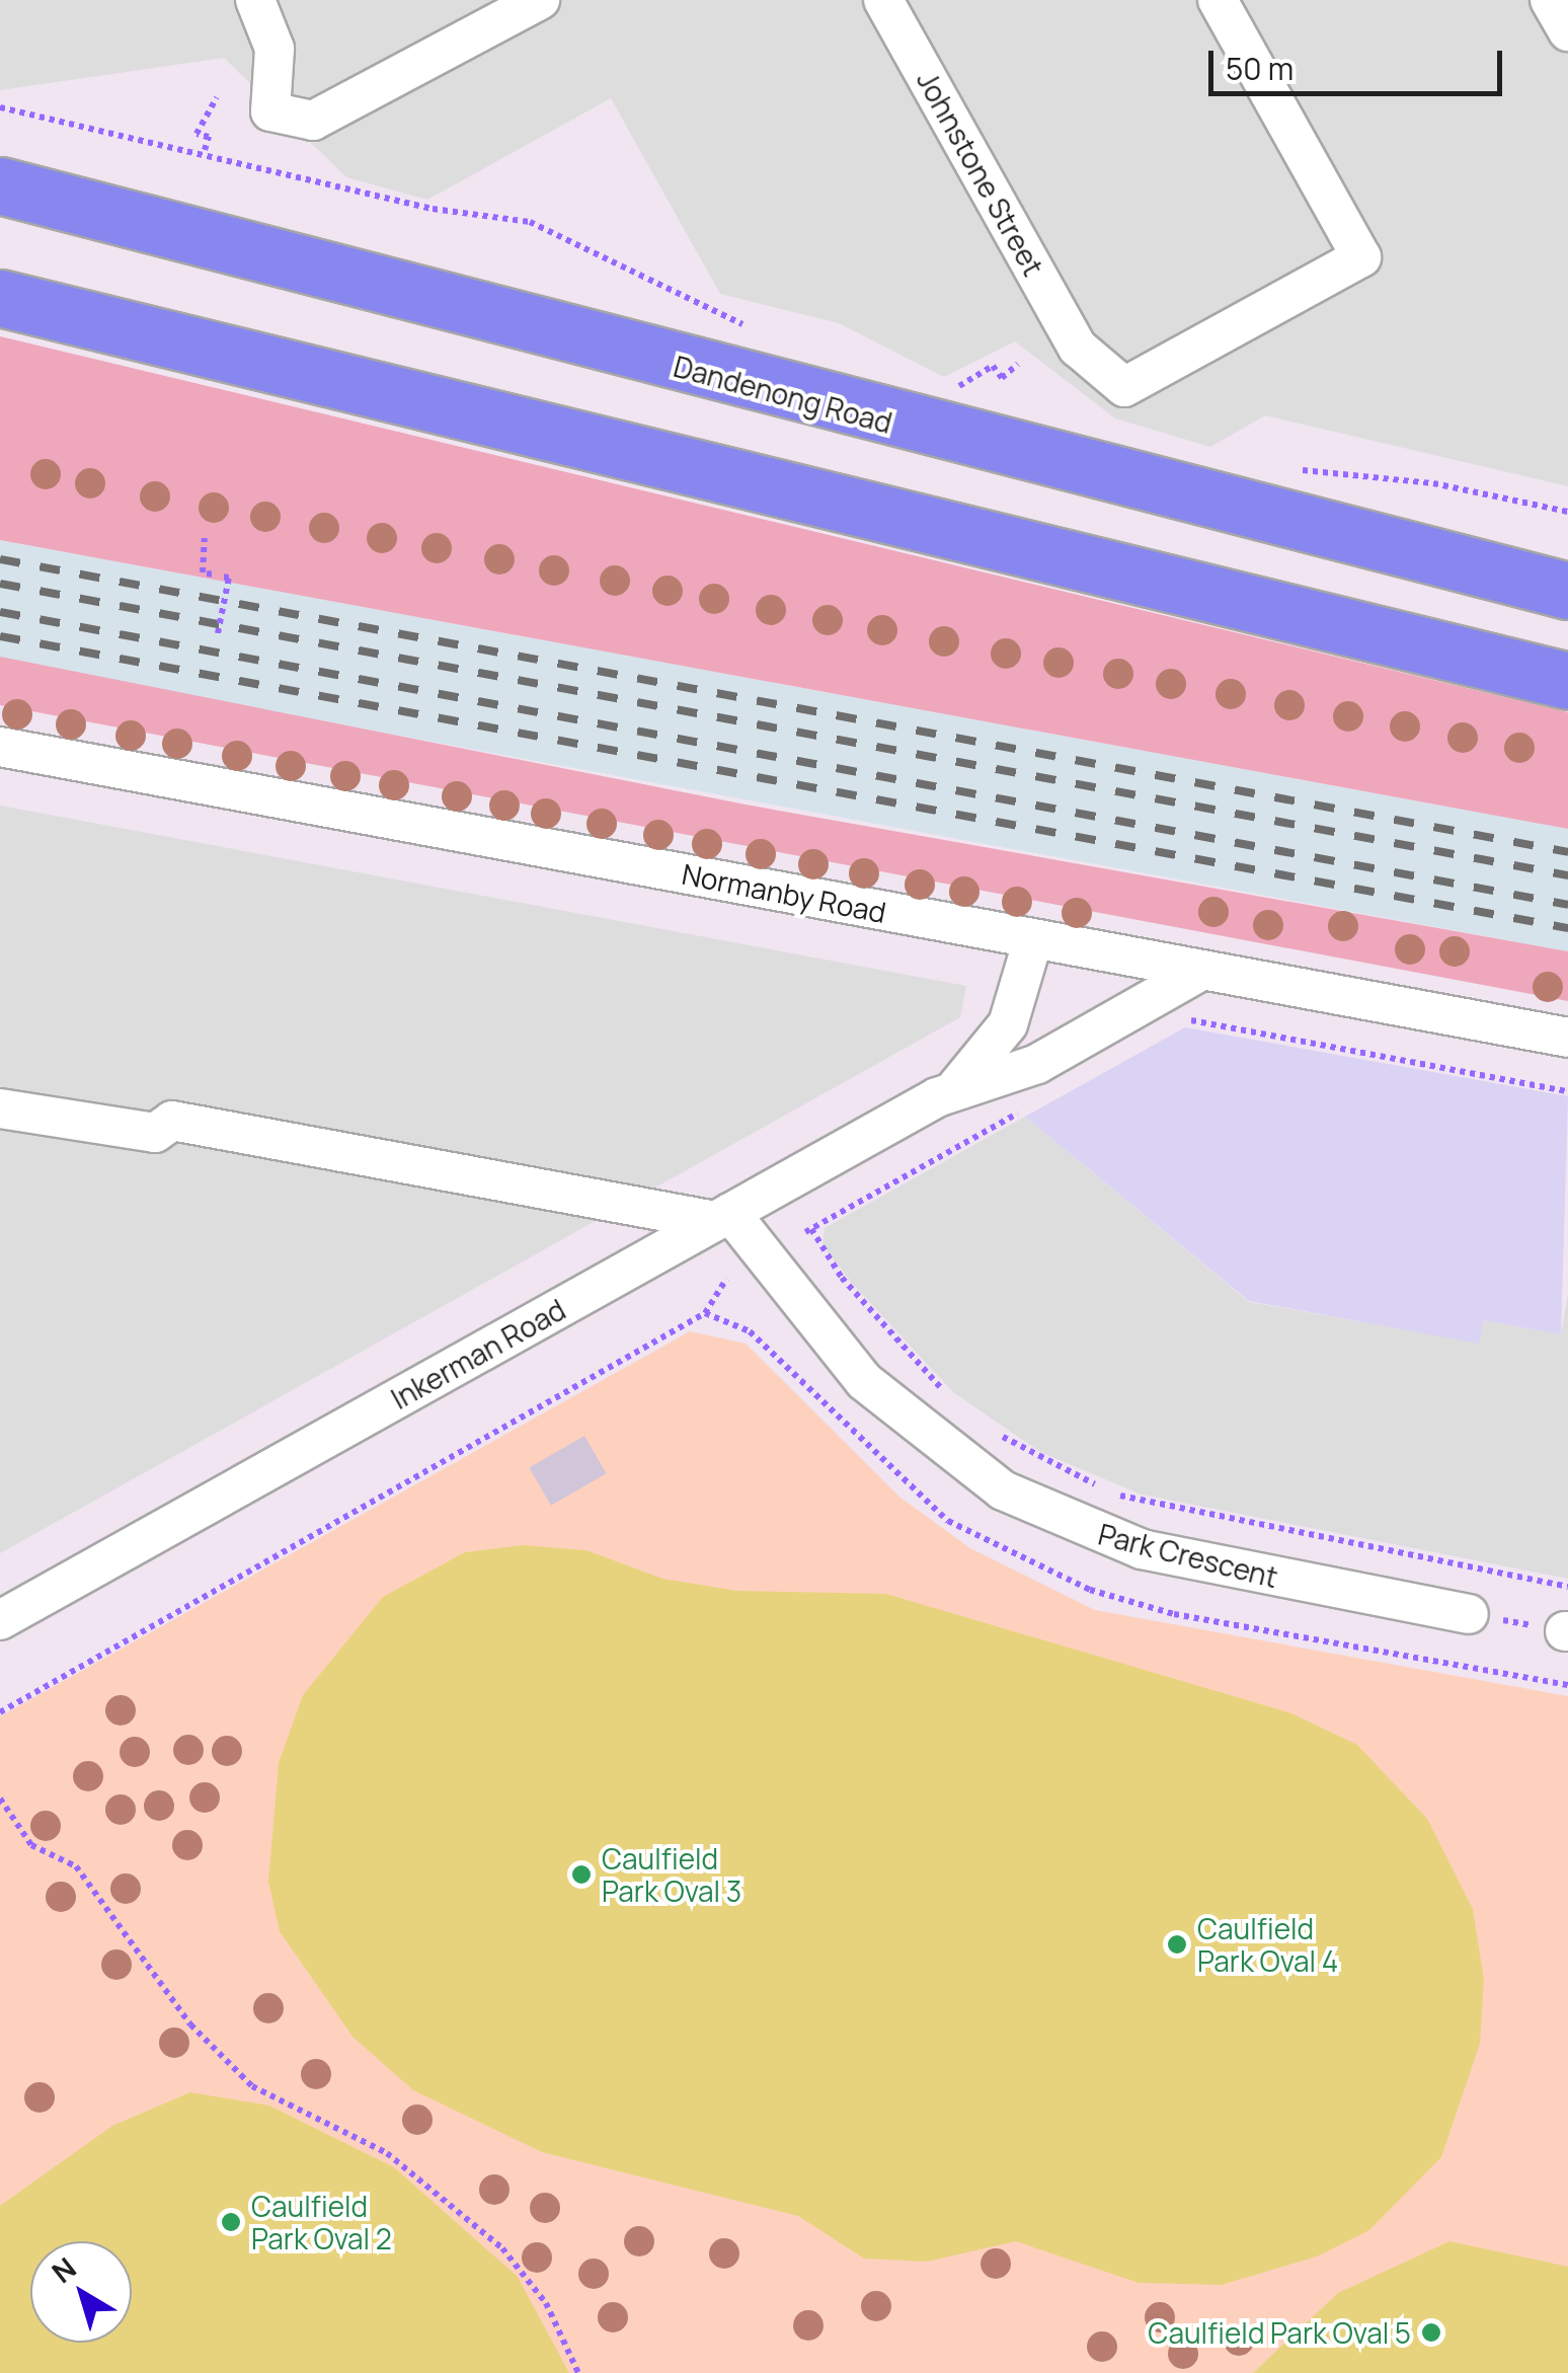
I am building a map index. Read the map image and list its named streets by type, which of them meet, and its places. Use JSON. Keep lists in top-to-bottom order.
{
  "streets": {
    "highway": ["Dandenong Road"],
    "street": [
      "Johnstone Street",
      "Normanby Road",
      "Inkerman Road",
      "Park Crescent"
    ]
  },
  "crossings": [
    ["Normanby Road", "Inkerman Road"],
    ["Inkerman Road", "Park Crescent"]
  ],
  "places": [
    "Caulfield Park Oval 3",
    "Caulfield Park Oval 4",
    "Caulfield Park Oval 2",
    "Caulfield Park Oval 5"
  ],
  "scale_bar": "50 m",
  "north": "top left"
}
